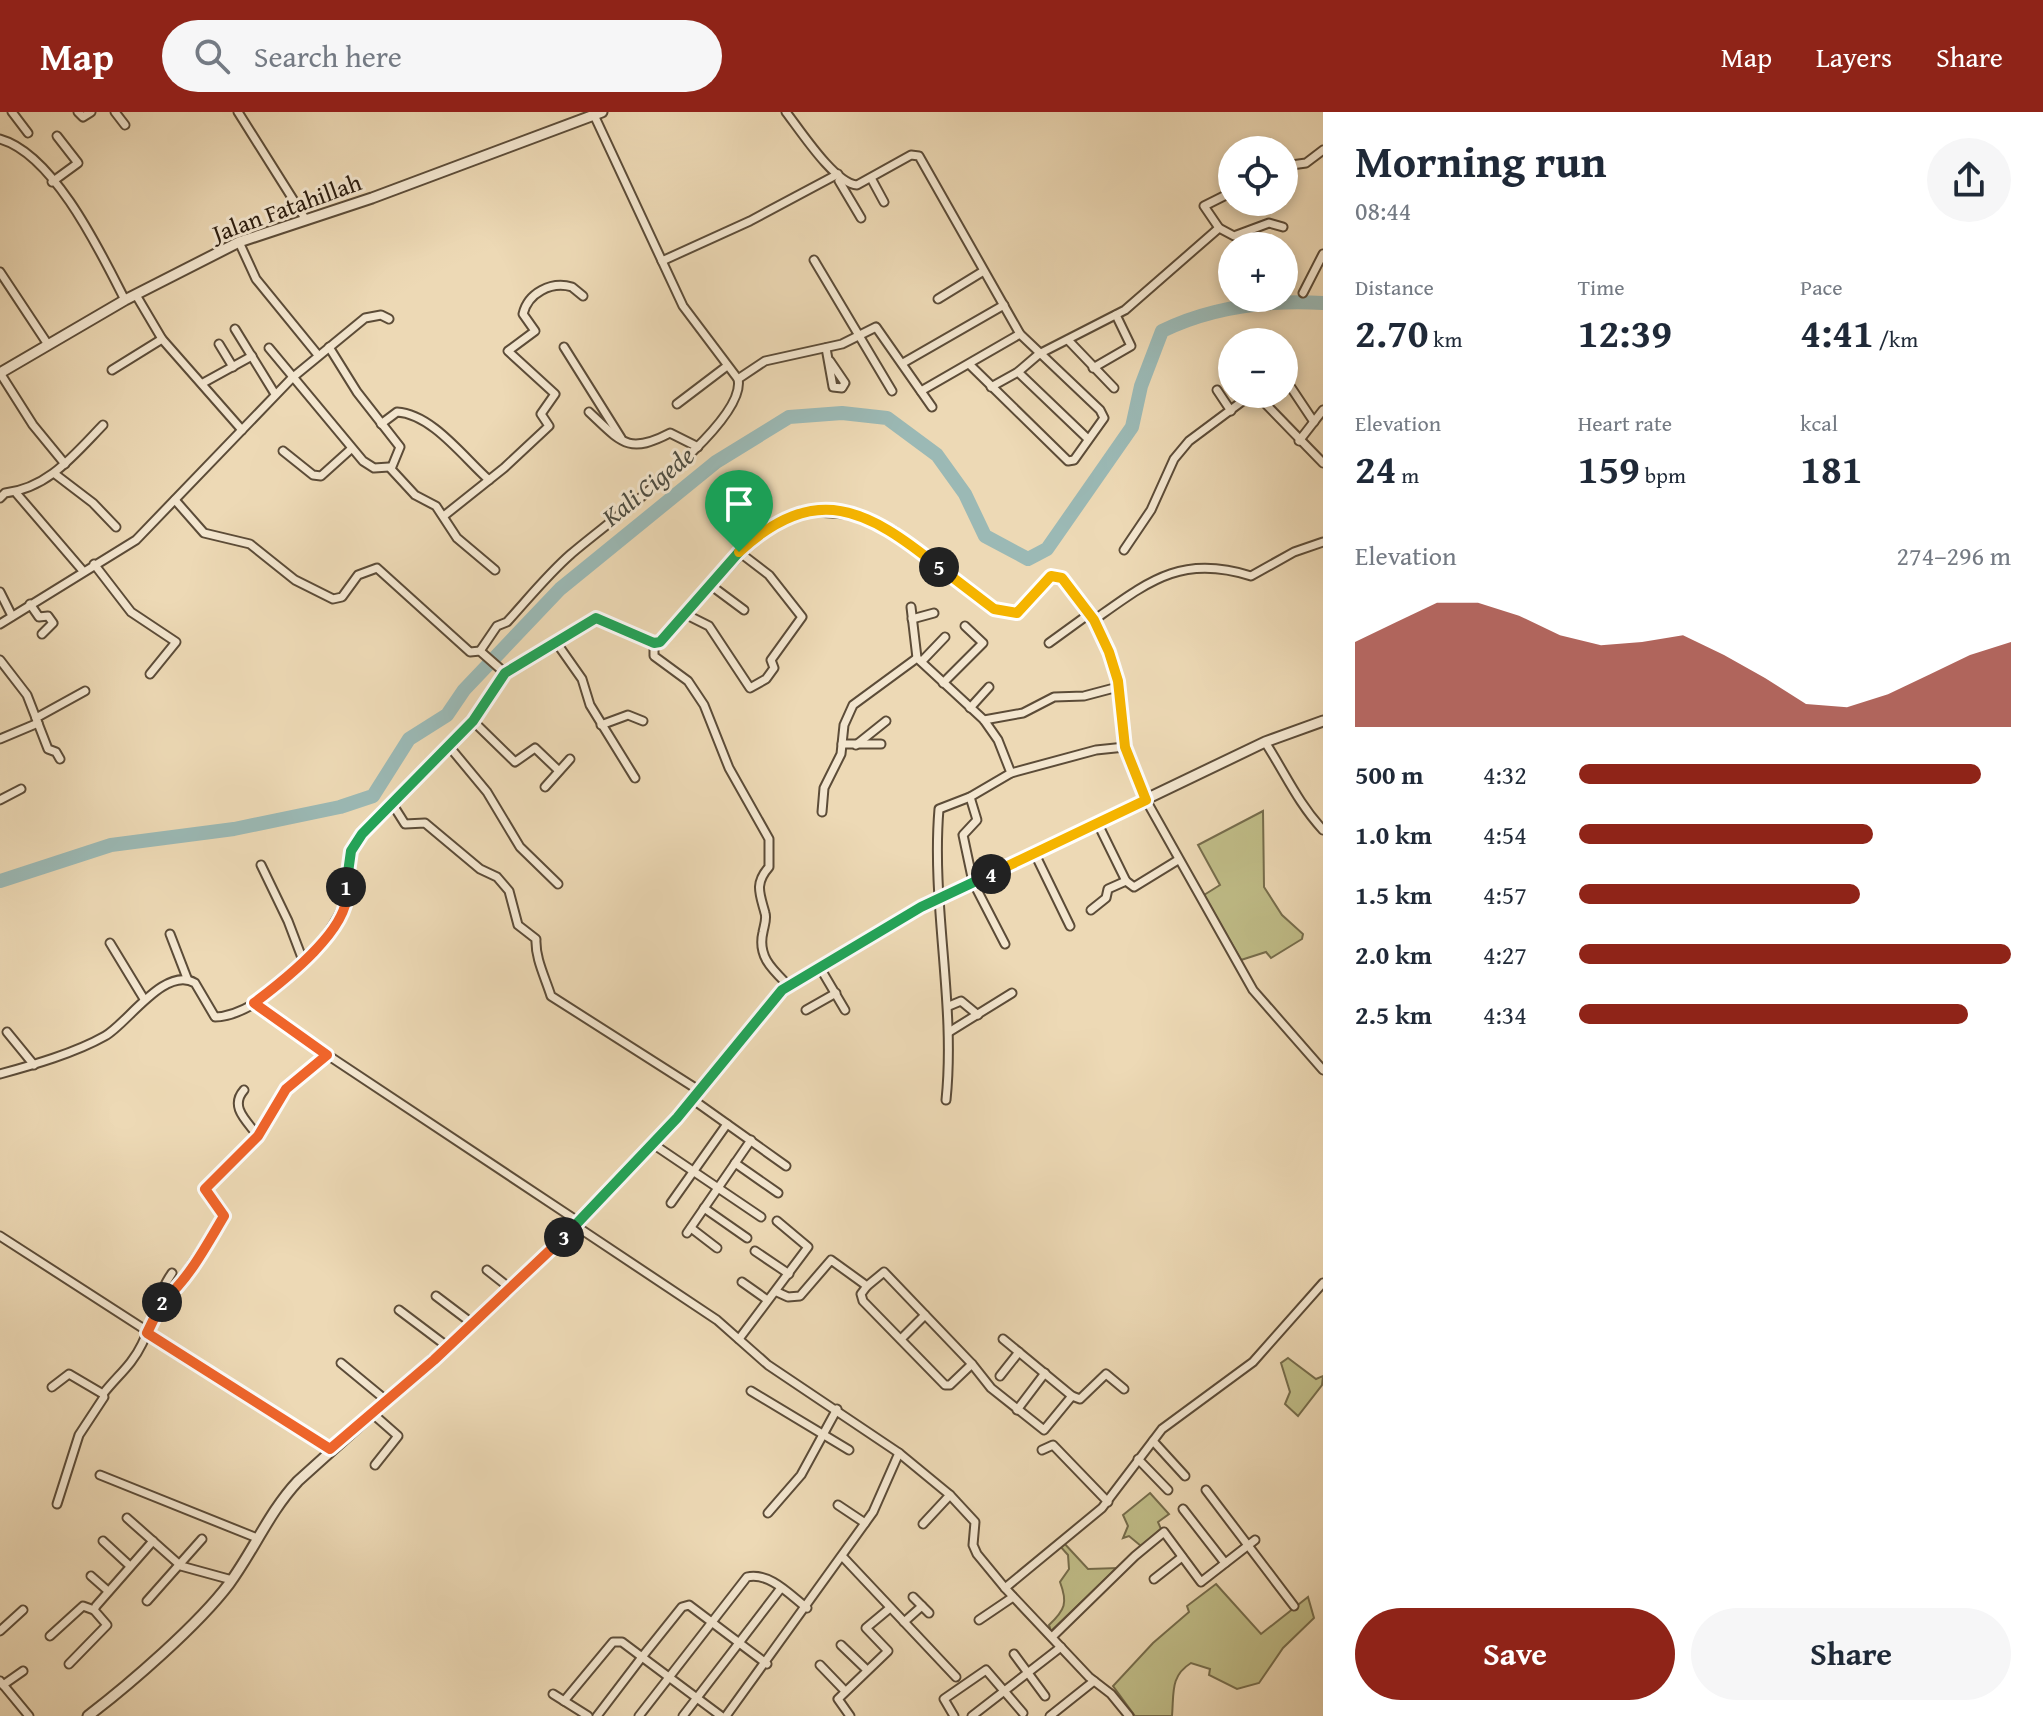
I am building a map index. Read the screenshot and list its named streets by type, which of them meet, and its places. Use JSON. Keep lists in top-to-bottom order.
{
  "streets": {
    "street": ["Jalan Fatahillah"]
  },
  "water": ["Kali Cigede"],
  "page": {
    "header": "Map",
    "search": "Search here",
    "nav": ["Map", "Layers", "Share"],
    "heading": ["Morning run", "08:44"],
    "map_buttons": ["+", "−"],
    "stats": [
      ["Distance", "2.70 km"],
      ["Time", "12:39"],
      ["Pace", "4:41 /km"],
      ["Elevation", "24 m"],
      ["Heart rate", "159 bpm"],
      ["kcal", "181"]
    ],
    "chart": ["Elevation", "274–296 m"],
    "pins": [
      "5",
      "4",
      "1",
      "3",
      "2"
    ],
    "list": [
      {
        "name": "500 m",
        "note": "4:32"
      },
      {
        "name": "1.0 km",
        "note": "4:54"
      },
      {
        "name": "1.5 km",
        "note": "4:57"
      },
      {
        "name": "2.0 km",
        "note": "4:27"
      },
      {
        "name": "2.5 km",
        "note": "4:34"
      }
    ],
    "buttons": ["Save", "Share"]
  }
}
